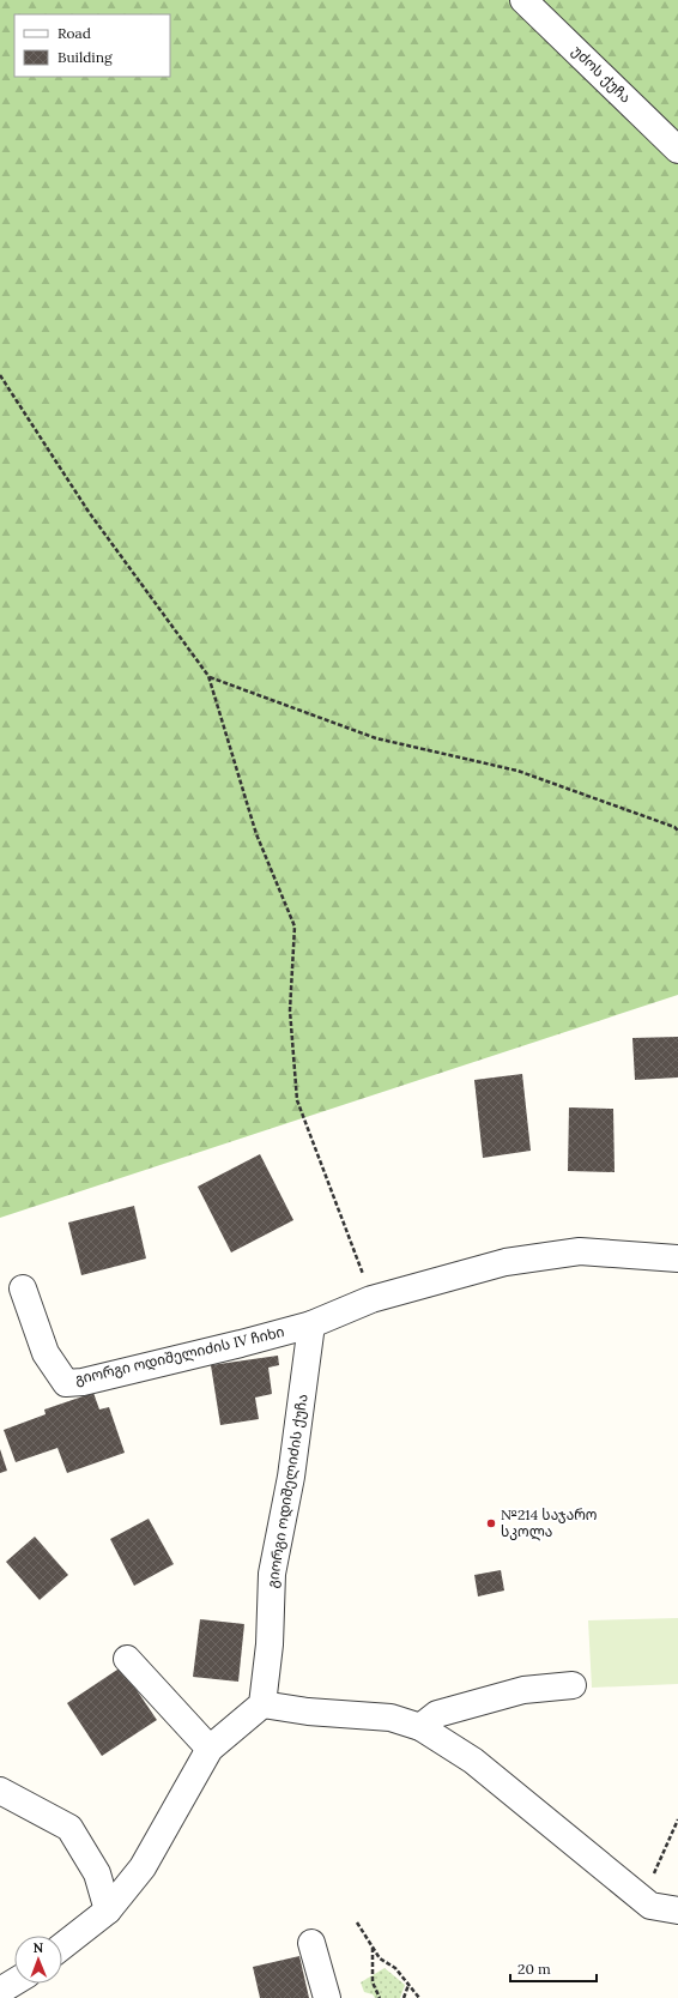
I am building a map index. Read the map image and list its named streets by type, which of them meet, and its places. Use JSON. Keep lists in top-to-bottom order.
{
  "streets": {
    "street": ["უძოს ქუჩა", "გიორგი ოდიშელიძის IV ჩიხი", "გიორგი ოდიშელიძის ქუჩა"]
  },
  "crossings": [
    ["გიორგი ოდიშელიძის IV ჩიხი", "გიორგი ოდიშელიძის ქუჩა"]
  ],
  "places": ["№214 საჯარო სკოლა"],
  "legend": ["Road", "Building"],
  "scale_bar": "20 m",
  "north": "top"
}
